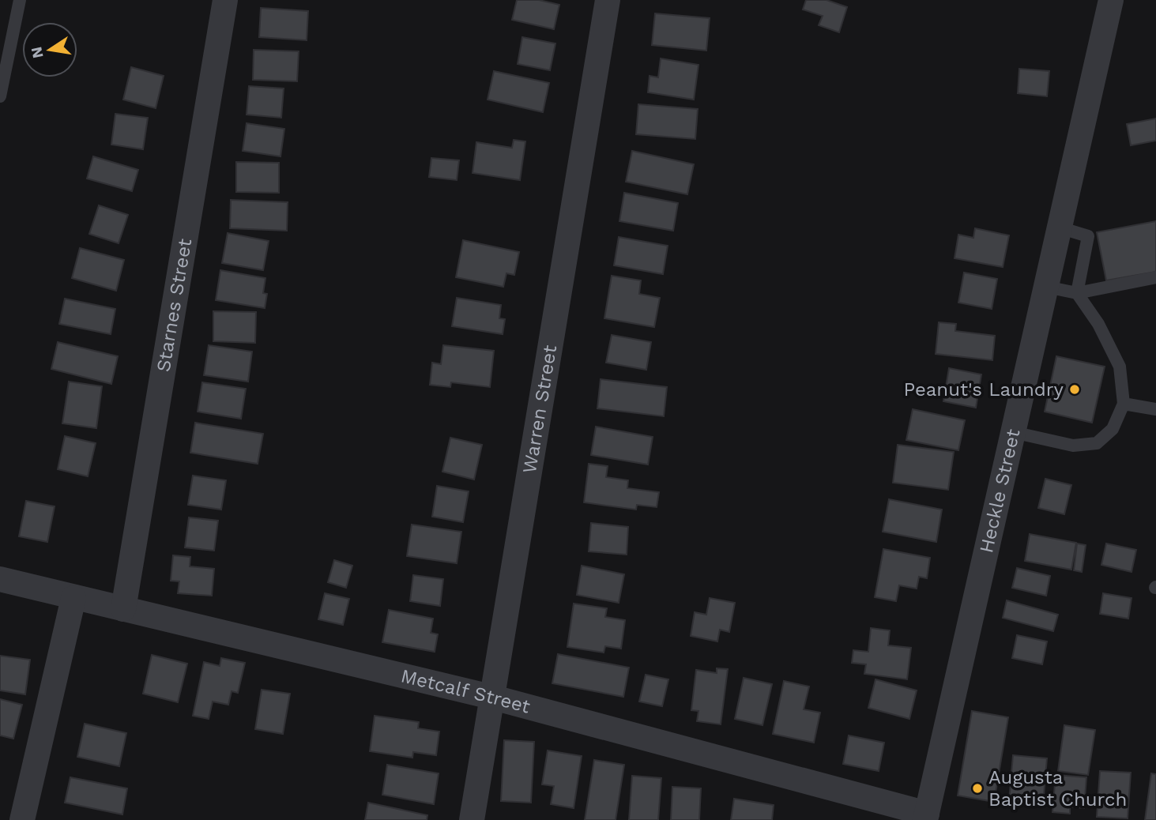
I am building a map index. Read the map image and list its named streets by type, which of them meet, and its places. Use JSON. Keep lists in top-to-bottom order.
{
  "streets": {
    "street": [
      "Starnes Street",
      "Warren Street",
      "Heckle Street",
      "Metcalf Street"
    ]
  },
  "crossings": [
    ["Starnes Street", "Metcalf Street"],
    ["Warren Street", "Metcalf Street"],
    ["Heckle Street", "Metcalf Street"]
  ],
  "places": ["Peanut's Laundry", "Augusta Baptist Church"],
  "north": "left"
}
